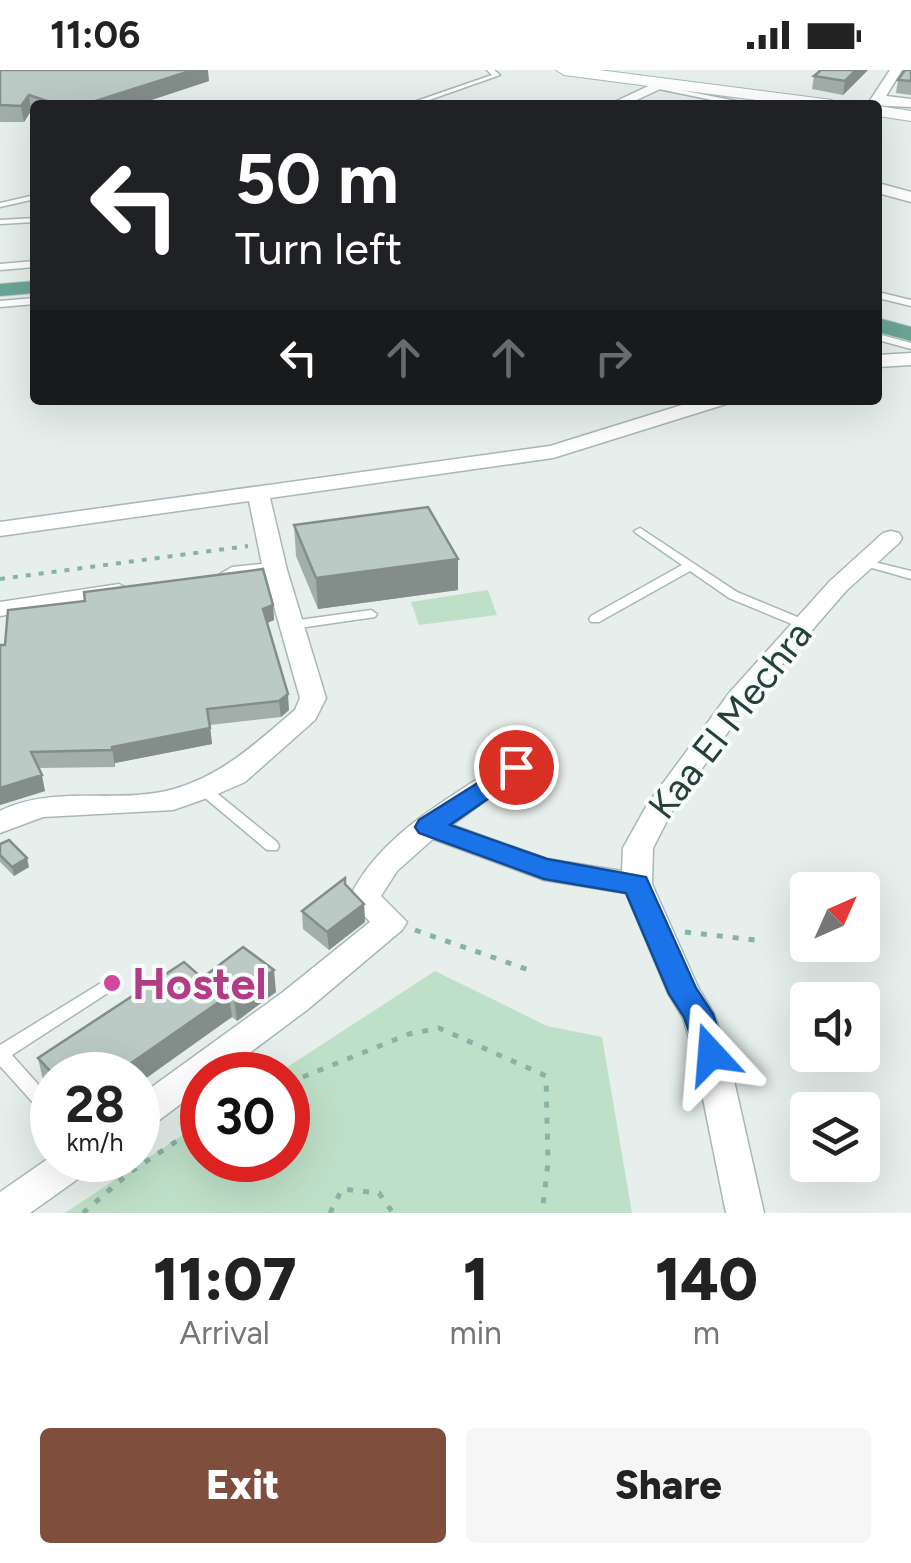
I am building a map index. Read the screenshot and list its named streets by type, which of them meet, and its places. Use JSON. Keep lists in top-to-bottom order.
{
  "streets": {
    "street": ["Kaa El Mechra"]
  },
  "places": ["Hostel"],
  "north": "top right",
  "page": {
    "status": "11:06",
    "turn": ["50 m", "Turn left"],
    "speed": "28 km/h",
    "limit": "30",
    "eta": [
      "11:07",
      "Arrival",
      "1",
      "min",
      "140",
      "m"
    ],
    "buttons": ["Exit", "Share"]
  }
}
